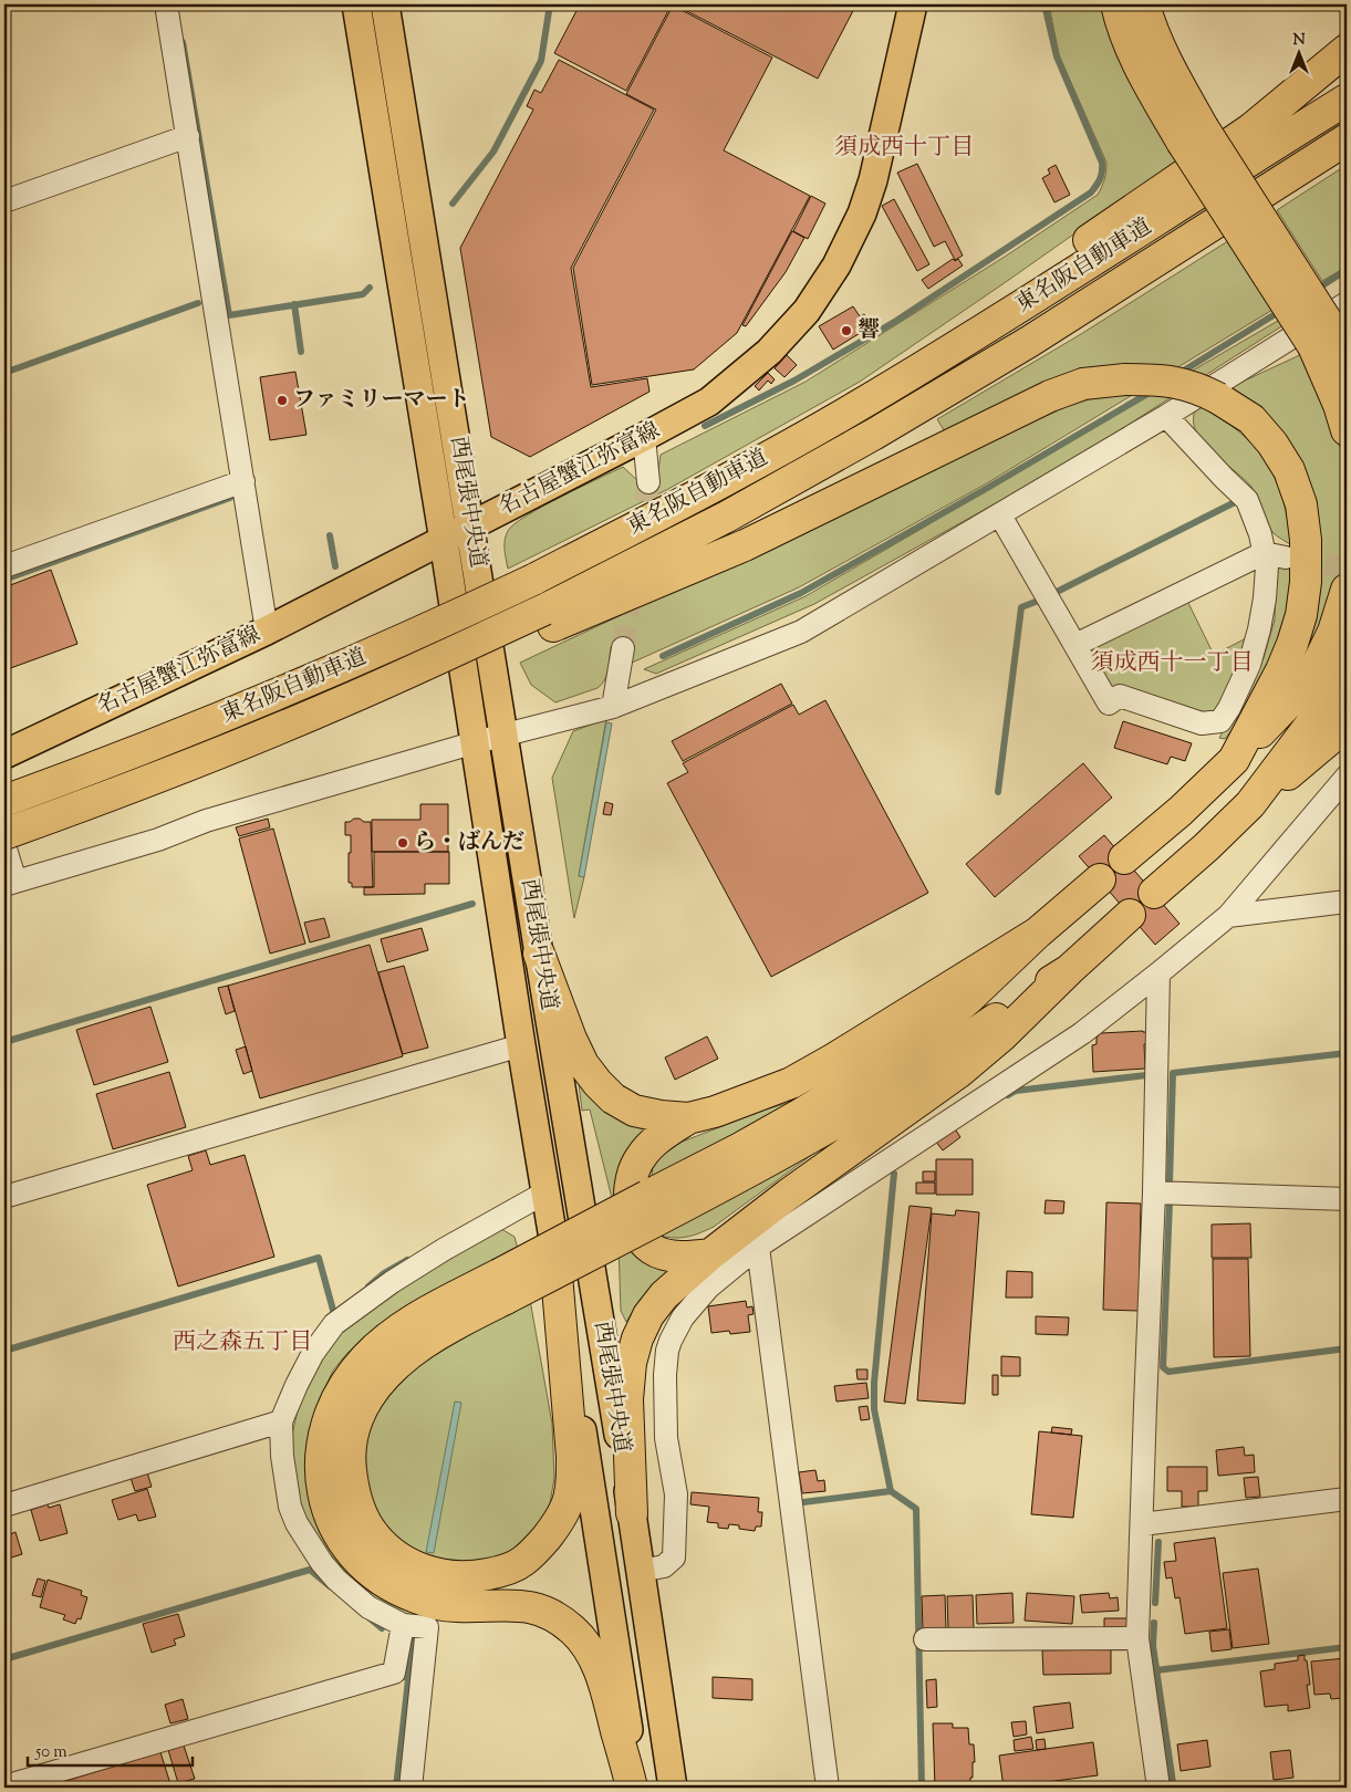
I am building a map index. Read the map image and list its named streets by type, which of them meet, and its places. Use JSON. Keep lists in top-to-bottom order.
{
  "streets": {
    "highway": ["東名阪自動車道"],
    "main road": ["名古屋蟹江弥富線", "西尾張中央道"]
  },
  "crossings": [
    ["名古屋蟹江弥富線", "西尾張中央道"]
  ],
  "districts": ["須成西十丁目", "須成西十一丁目", "西之森五丁目"],
  "places": ["響", "ファミリーマート", "ら・ばんだ"],
  "scale_bar": "50 m",
  "north": "top"
}
